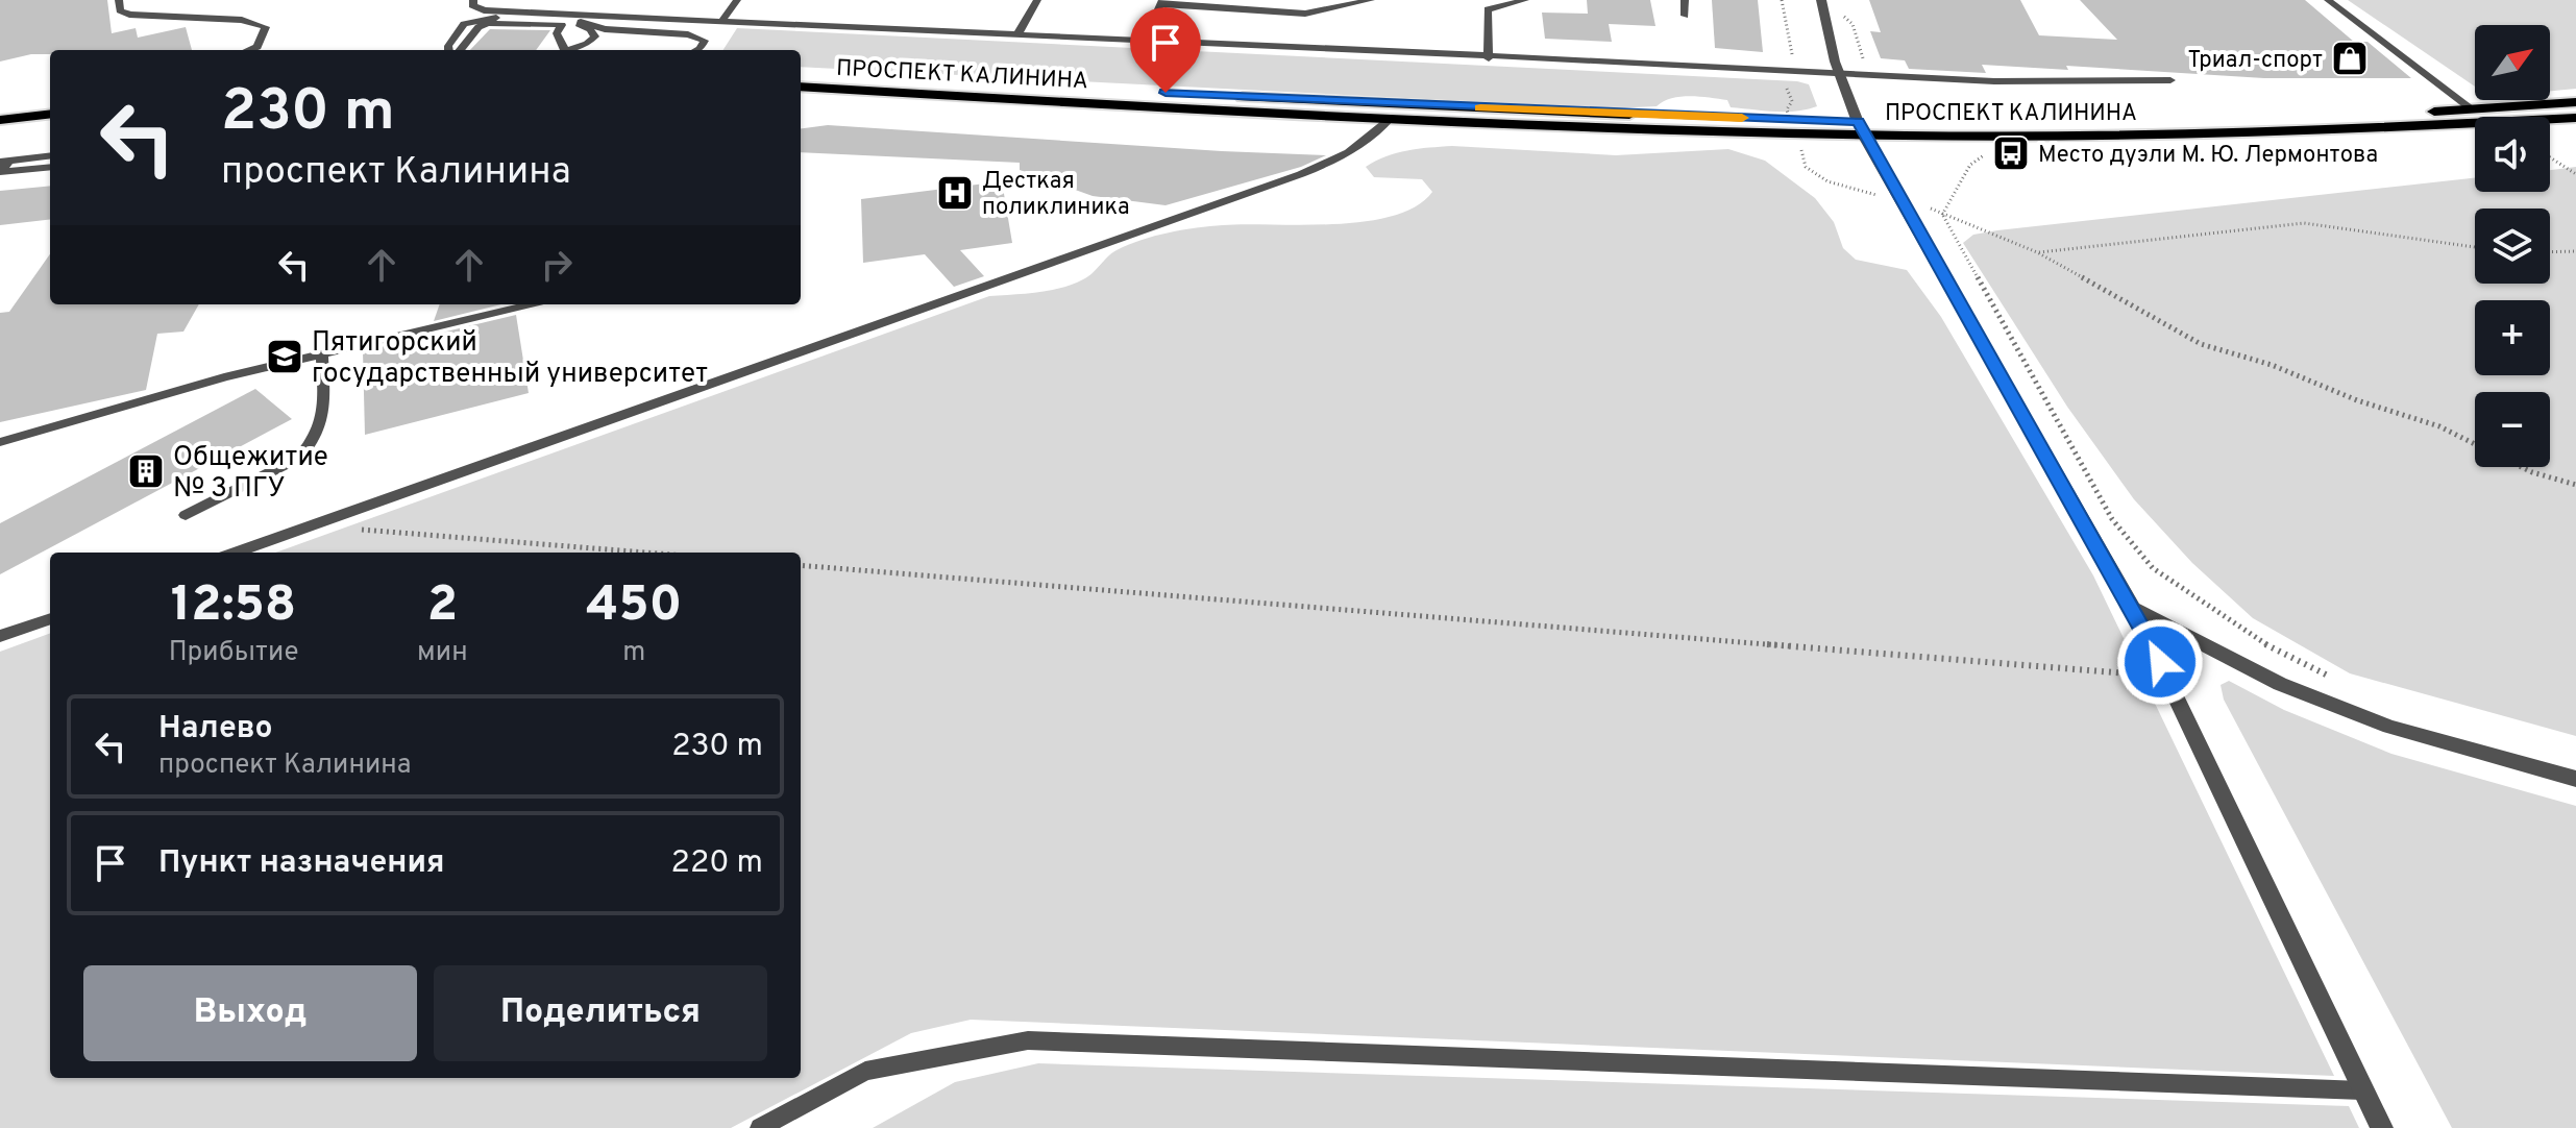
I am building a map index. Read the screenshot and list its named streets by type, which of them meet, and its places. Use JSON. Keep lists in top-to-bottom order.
{
  "streets": {
    "main road": ["ПРОСПЕКТ КАЛИНИНА"]
  },
  "places": {
    "shop": ["Триал-спорт"],
    "bus stop": ["Место дуэли М. Ю. Лермонтова"],
    "hospital": ["Десткая поликлиника"],
    "school or university": ["Пятигорский государственный университет"],
    "building": ["Общежитие № 3 ПГУ"]
  },
  "north": "top right",
  "page": {
    "map_buttons": ["+", "−"],
    "turn": ["230 m", "проспект Калинина"],
    "eta": [
      "12:58",
      "Прибытие",
      "2",
      "мин",
      "450",
      "m"
    ],
    "list": [
      {
        "name": "Налево",
        "note": "проспект Калинина",
        "value": "230 m"
      },
      {
        "name": "Пункт назначения",
        "value": "220 m"
      }
    ],
    "buttons": ["Выход", "Поделиться"]
  }
}
